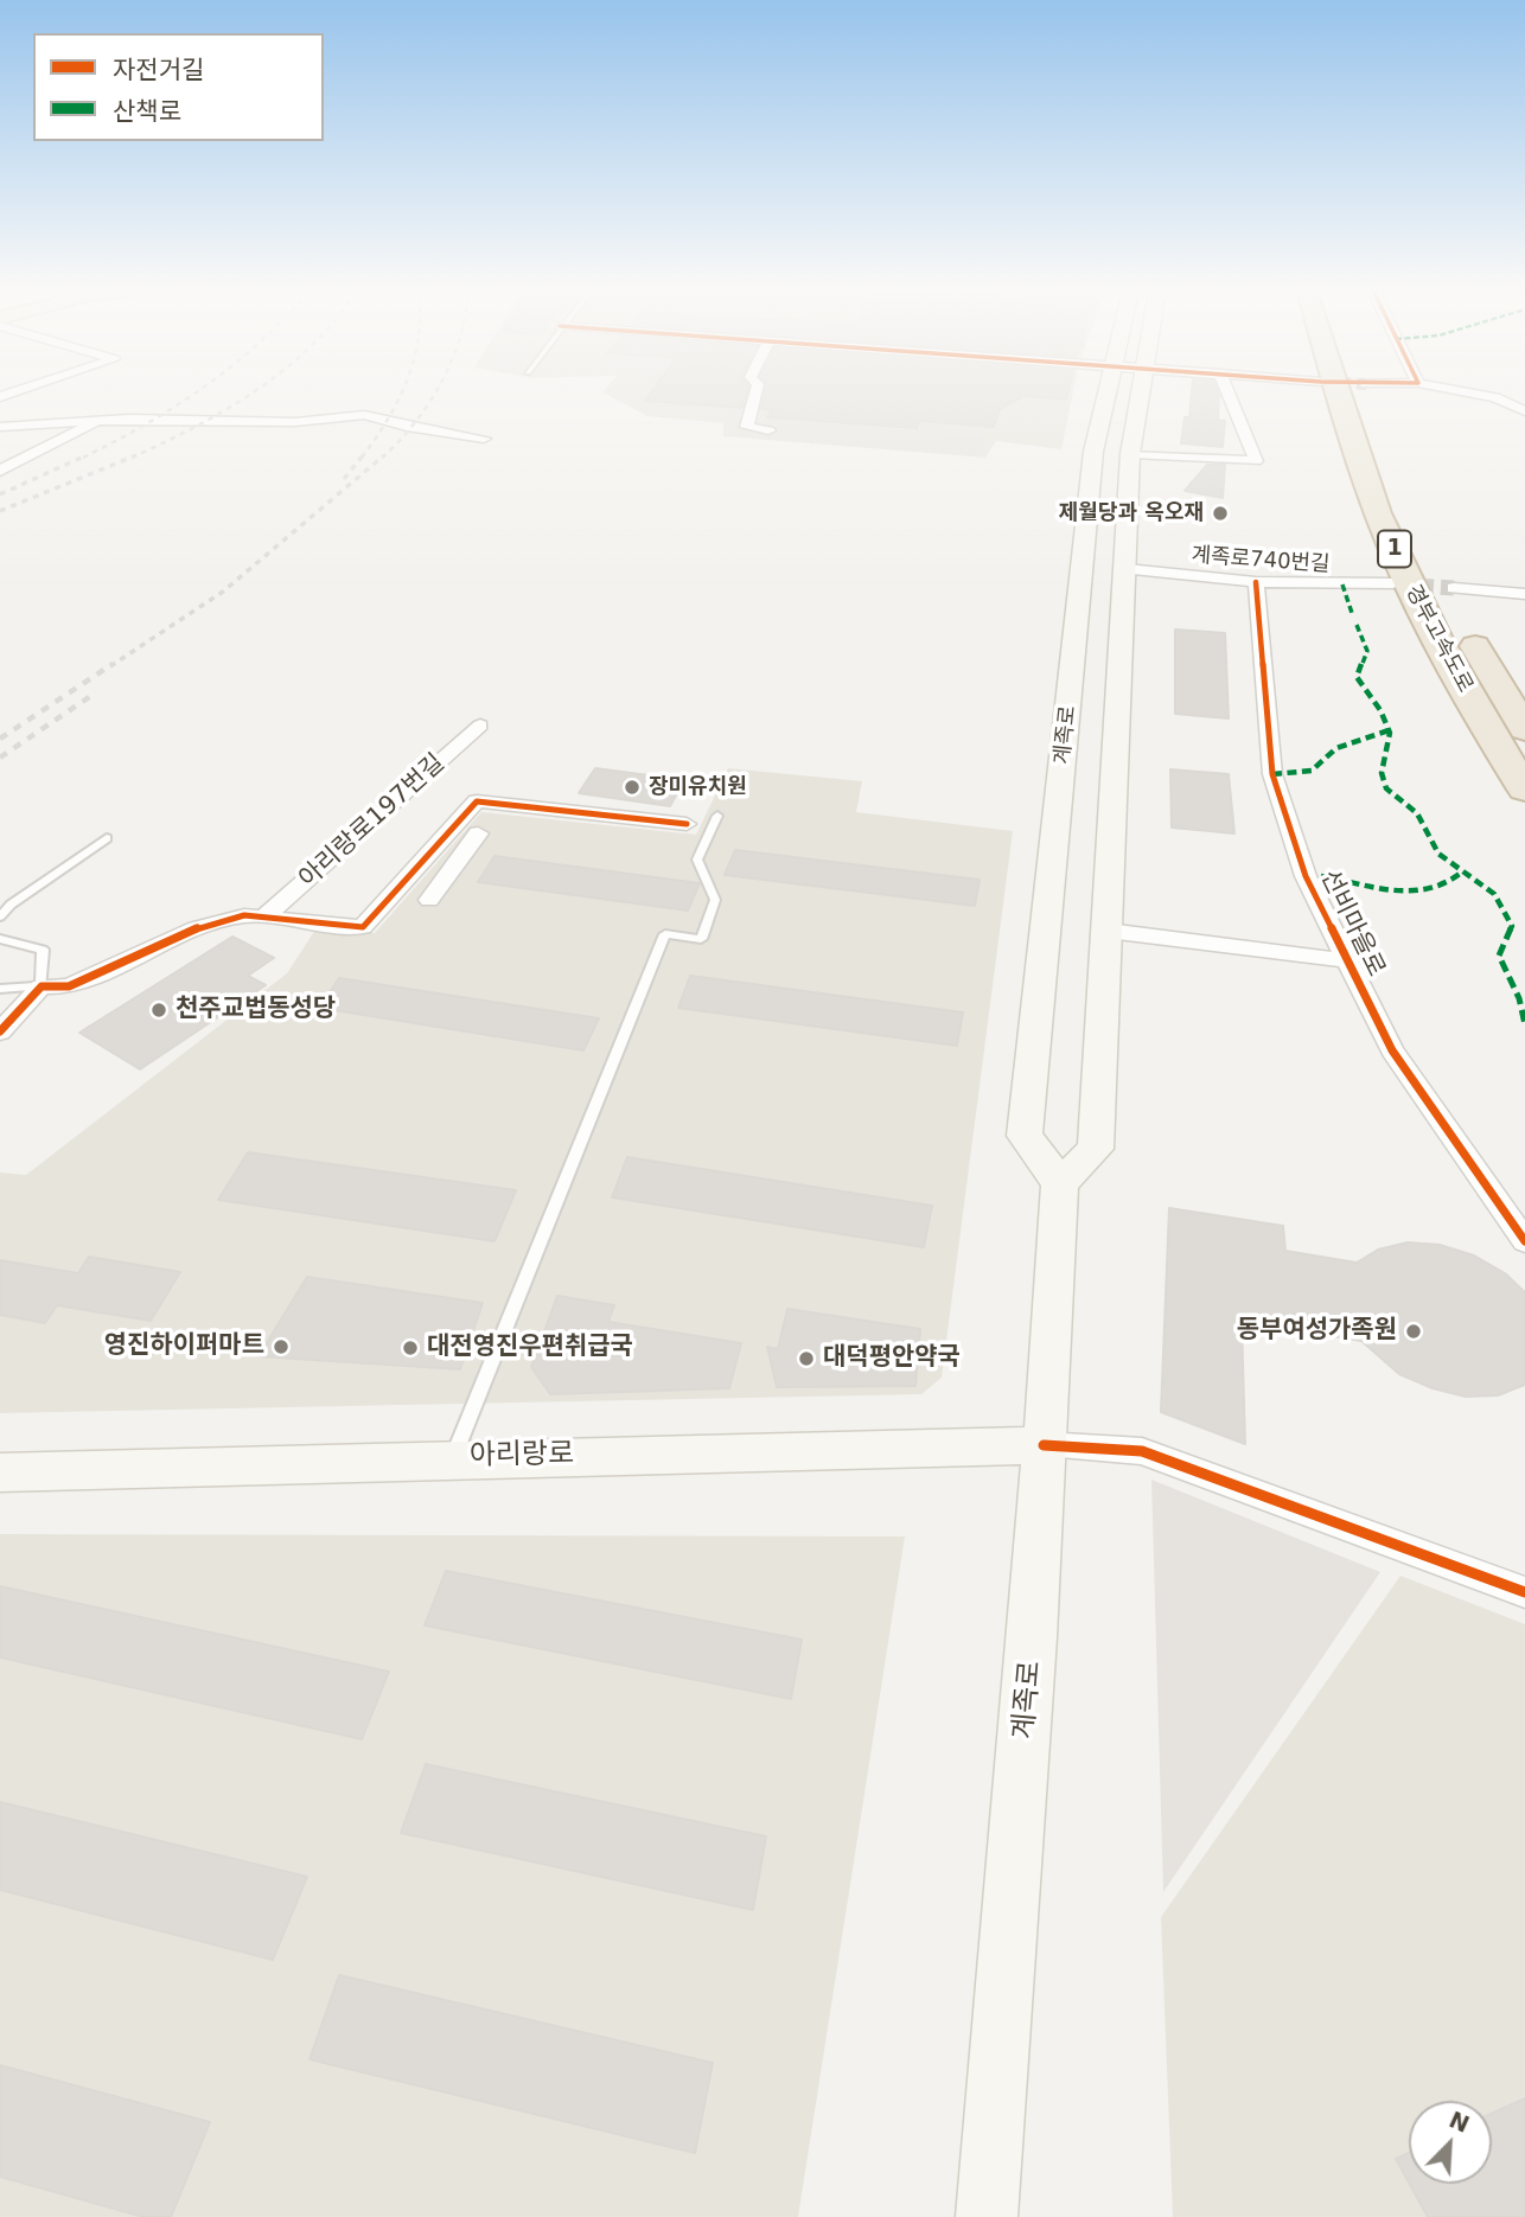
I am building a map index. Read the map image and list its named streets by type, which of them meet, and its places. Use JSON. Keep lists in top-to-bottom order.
{
  "streets": {
    "highway": ["1", "경부고속도로"],
    "main road": ["계족로", "아리랑로"],
    "street": ["계족로740번길", "아리랑로197번길", "선비마을로"]
  },
  "crossings": [
    ["계족로740번길", "계족로"],
    ["계족로740번길", "선비마을로"],
    ["계족로", "아리랑로"]
  ],
  "places": [
    "제월당과 옥오재",
    "장미유치원",
    "천주교법동성당",
    "동부여성가족원",
    "영진하이퍼마트",
    "대전영진우편취급국",
    "대덕평안약국"
  ],
  "legend": ["자전거길", "산책로"],
  "north": "top right"
}
